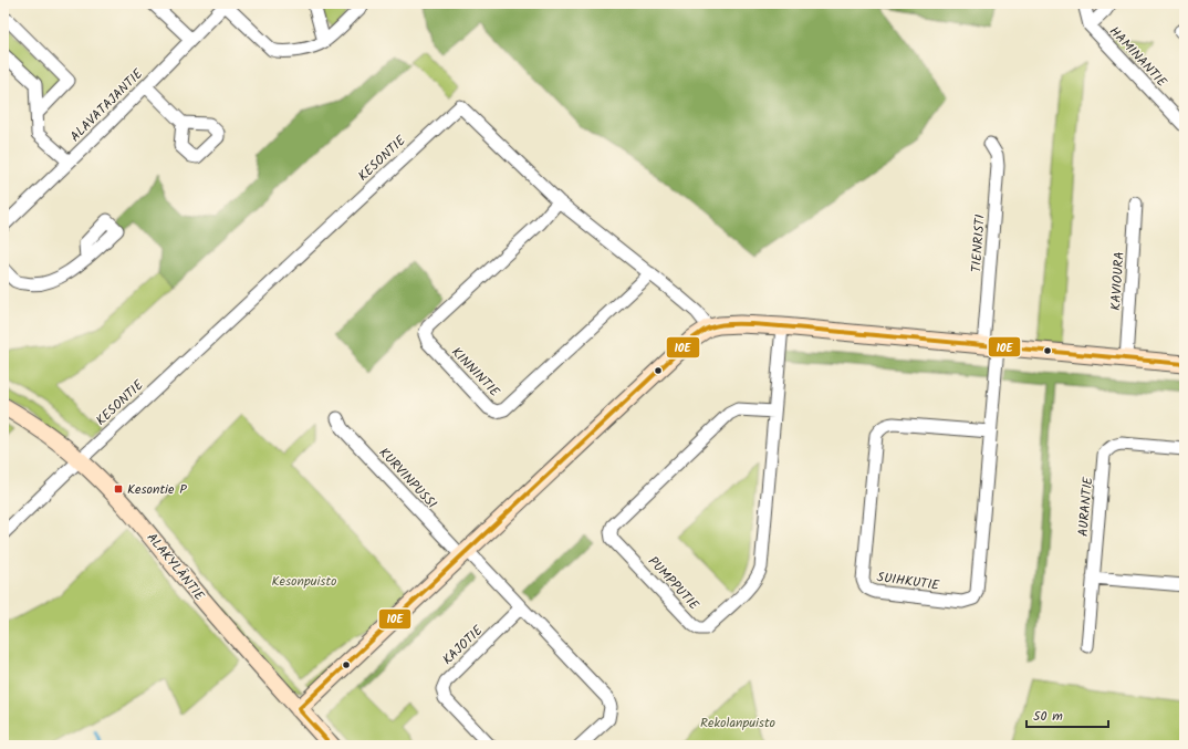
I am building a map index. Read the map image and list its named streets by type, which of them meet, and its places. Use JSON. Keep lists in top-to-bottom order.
{
  "streets": {
    "street": [
      "HAMINANTIE",
      "ALAVATAJANTIE",
      "KESONTIE",
      "TIENRISTI",
      "KAVIOURA",
      "KINNINTIE",
      "KURVINPUSSI",
      "AURANTIE",
      "ALAKYLÄNTIE",
      "SUIHKUTIE",
      "PUMPPUTIE",
      "KAJOTIE"
    ]
  },
  "crossings": [
    ["KESONTIE", "KINNINTIE"],
    ["KESONTIE", "ALAKYLÄNTIE"],
    ["TIENRISTI", "SUIHKUTIE"]
  ],
  "parks": ["Kesonpuisto", "Rekolanpuisto"],
  "places": {
    "transit": ["Kesontie P"]
  },
  "lines": ["transit line 10E"],
  "scale_bar": "50 m"
}
